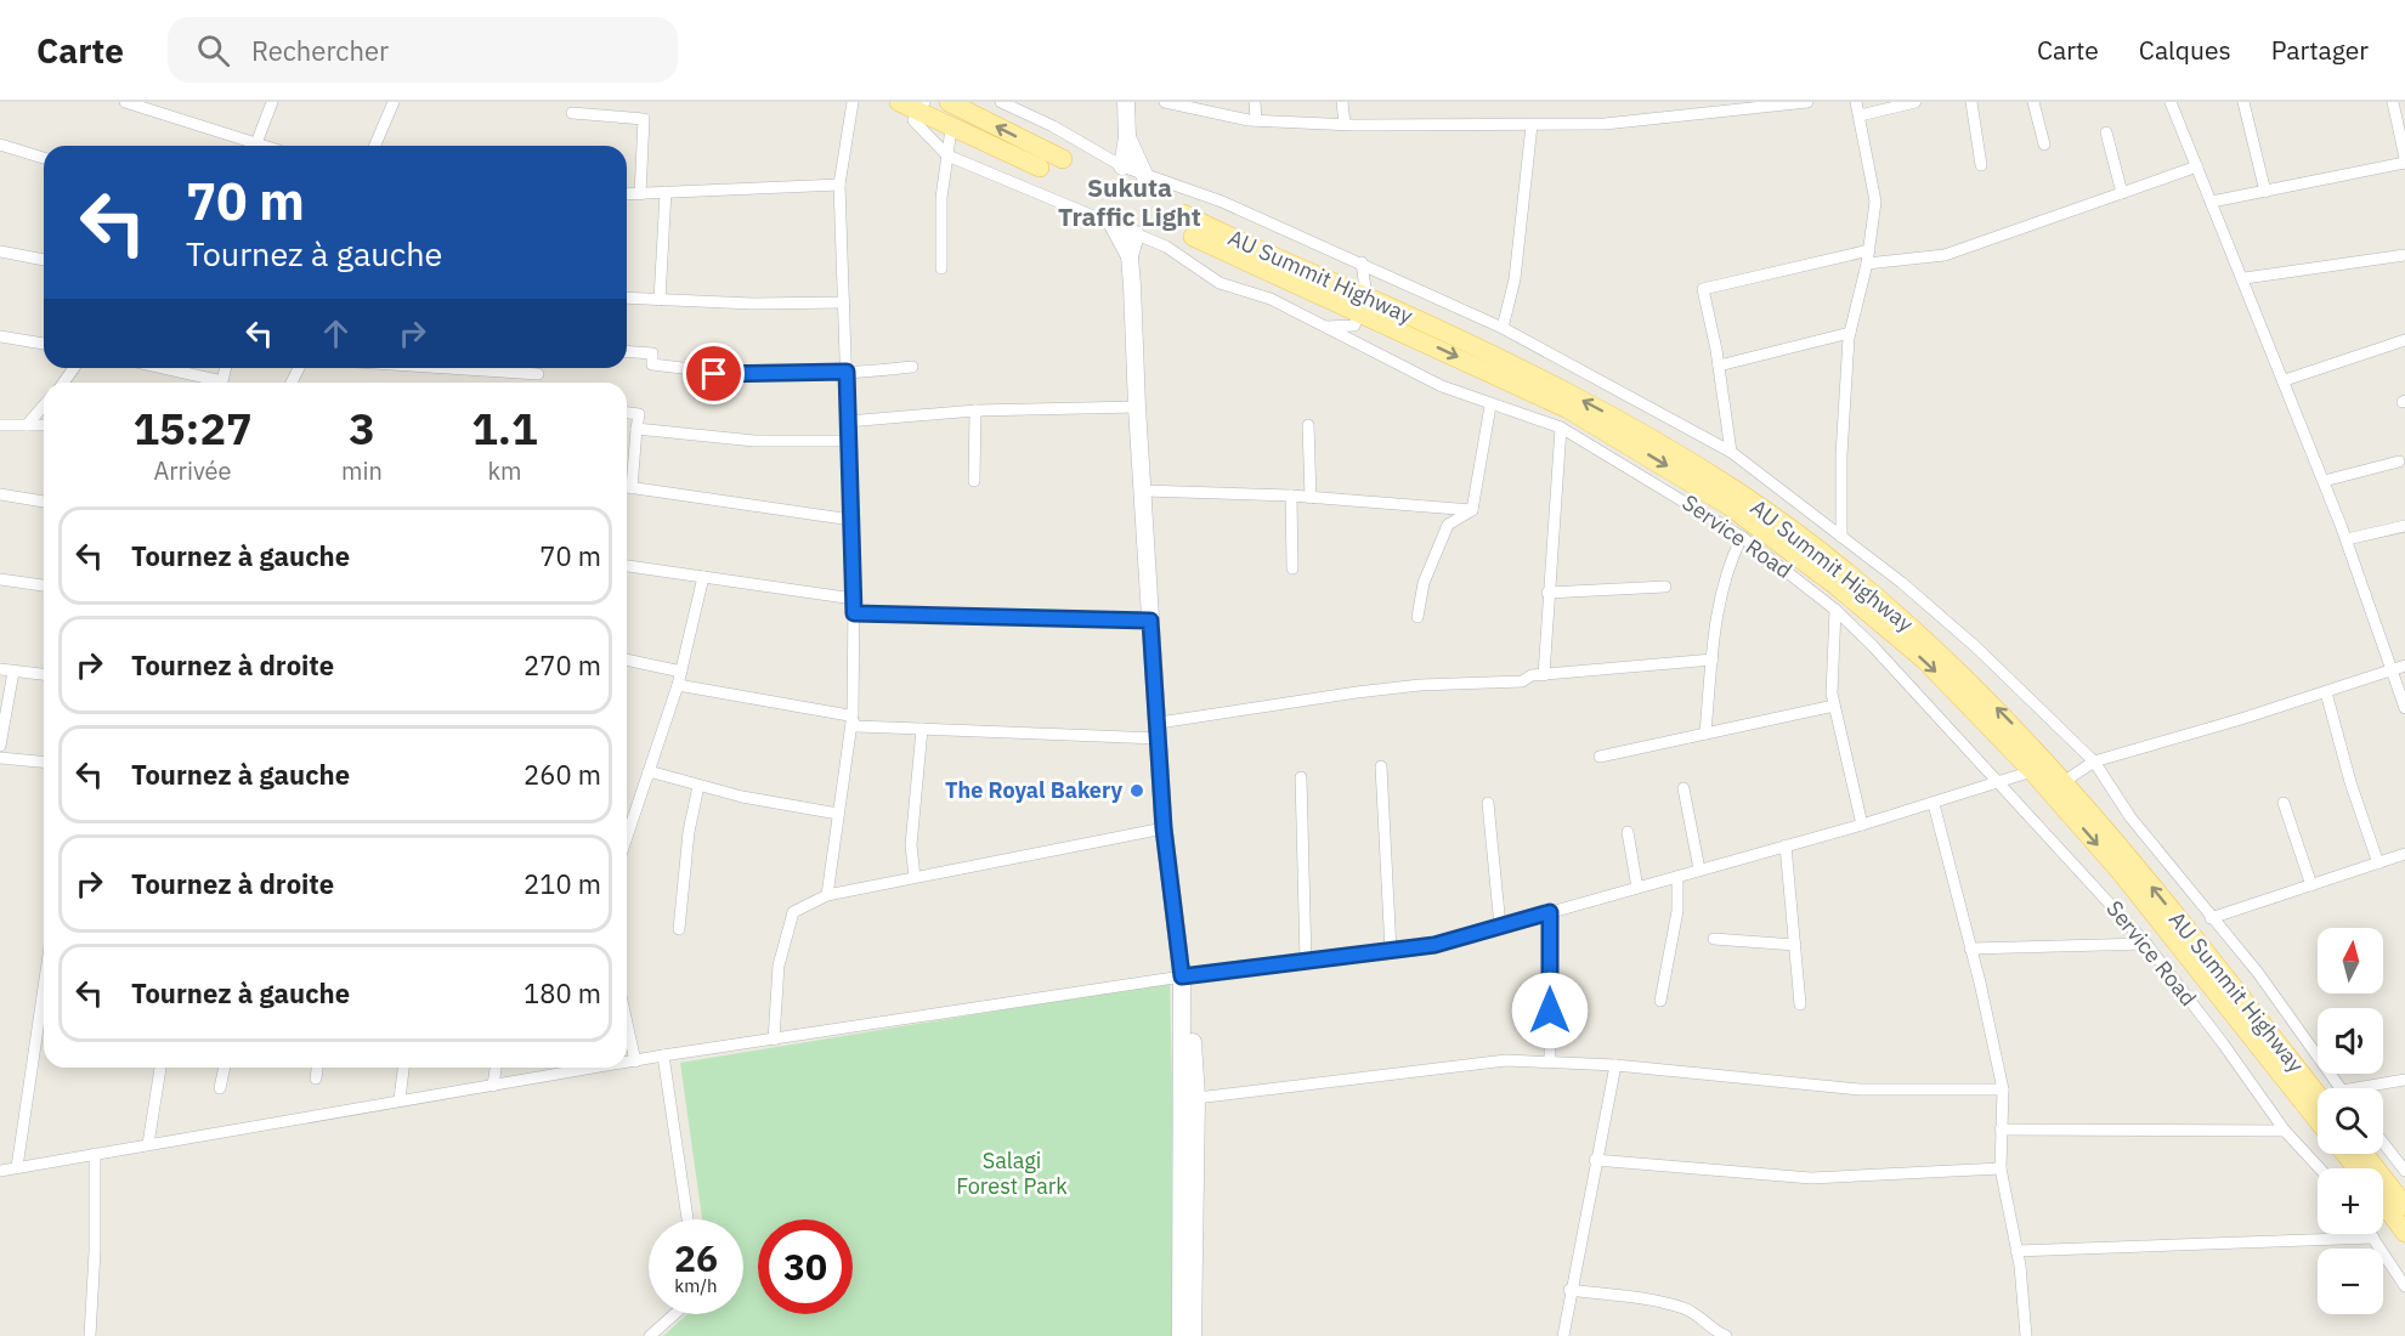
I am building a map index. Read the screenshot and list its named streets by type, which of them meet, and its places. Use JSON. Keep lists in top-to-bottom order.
{
  "streets": {
    "main road": ["AU Summit Highway"],
    "street": ["Service Road"]
  },
  "districts": ["Sukuta Traffic Light"],
  "parks": ["Salagi Forest Park"],
  "places": ["The Royal Bakery"],
  "north": "top",
  "page": {
    "header": "Carte",
    "search": "Rechercher",
    "nav": ["Carte", "Calques", "Partager"],
    "turn": ["70 m", "Tournez à gauche"],
    "eta": [
      "15:27",
      "Arrivée",
      "3",
      "min",
      "1.1",
      "km"
    ],
    "list": [
      {
        "name": "Tournez à gauche",
        "value": "70 m"
      },
      {
        "name": "Tournez à droite",
        "value": "270 m"
      },
      {
        "name": "Tournez à gauche",
        "value": "260 m"
      },
      {
        "name": "Tournez à droite",
        "value": "210 m"
      },
      {
        "name": "Tournez à gauche",
        "value": "180 m"
      }
    ],
    "map_buttons": ["+", "−"],
    "speed": "26 km/h",
    "limit": "30"
  }
}
